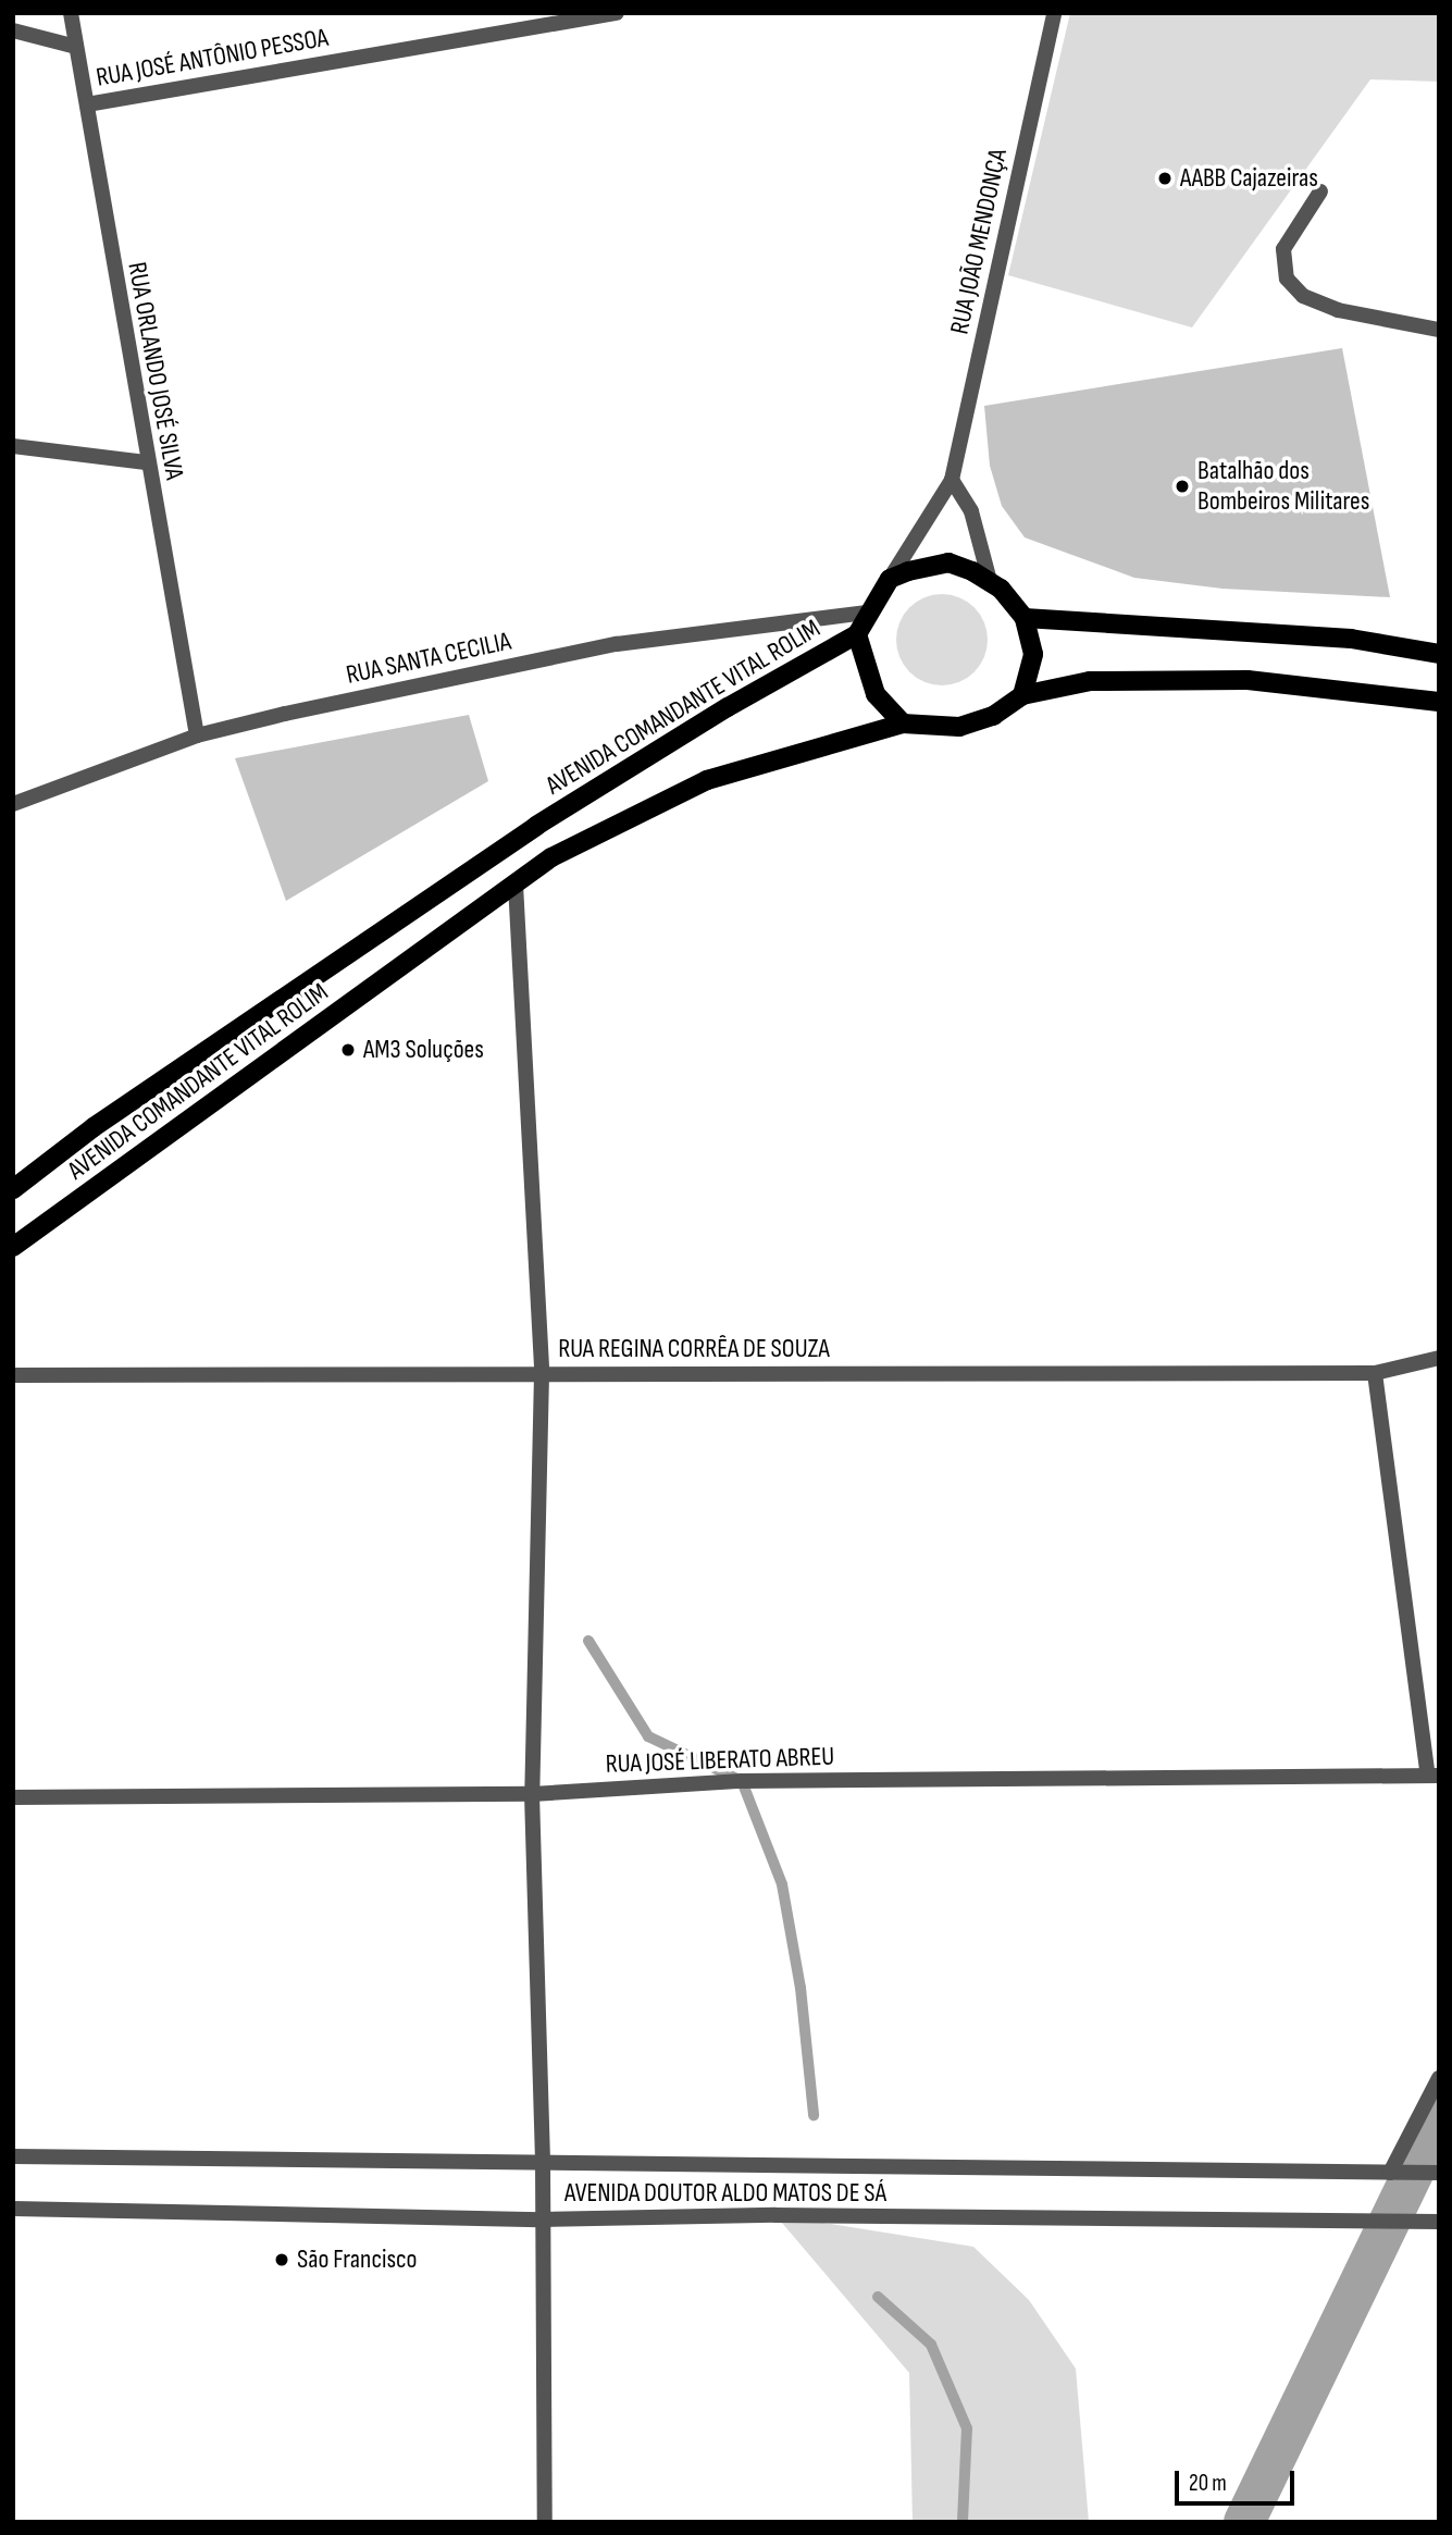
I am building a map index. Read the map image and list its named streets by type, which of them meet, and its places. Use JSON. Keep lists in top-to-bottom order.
{
  "streets": {
    "main road": ["AVENIDA COMANDANTE VITAL ROLIM"],
    "street": [
      "RUA JOSÉ ANTÔNIO PESSOA",
      "RUA JOÃO MENDONÇA",
      "RUA ORLANDO JOSÉ SILVA",
      "RUA SANTA CECILIA",
      "RUA REGINA CORRÊA DE SOUZA",
      "RUA JOSÉ LIBERATO ABREU",
      "AVENIDA DOUTOR ALDO MATOS DE SÁ"
    ]
  },
  "crossings": [
    ["RUA JOSÉ ANTÔNIO PESSOA", "RUA ORLANDO JOSÉ SILVA"],
    ["RUA JOÃO MENDONÇA", "RUA SANTA CECILIA"],
    ["RUA JOÃO MENDONÇA", "AVENIDA COMANDANTE VITAL ROLIM"],
    ["RUA ORLANDO JOSÉ SILVA", "RUA SANTA CECILIA"],
    ["RUA SANTA CECILIA", "AVENIDA COMANDANTE VITAL ROLIM"]
  ],
  "places": [
    "AABB Cajazeiras",
    "Batalhão dos Bombeiros Militares",
    "AM3 Soluções",
    "São Francisco"
  ],
  "scale_bar": "20 m"
}
